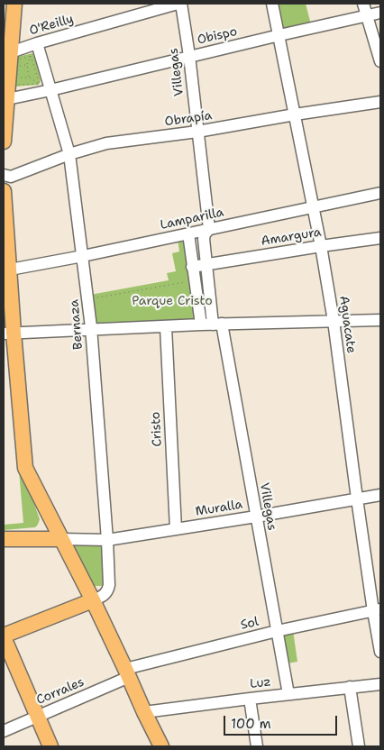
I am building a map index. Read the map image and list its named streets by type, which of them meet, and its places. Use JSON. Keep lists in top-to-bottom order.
{
  "streets": {
    "street": [
      "O'Reilly",
      "Obispo",
      "Villegas",
      "Obrapía",
      "Lamparilla",
      "Amargura",
      "Bernaza",
      "Aguacate",
      "Cristo",
      "Muralla",
      "Sol",
      "Luz",
      "Corrales"
    ]
  },
  "crossings": [
    ["O'Reilly", "Bernaza"],
    ["Obispo", "Villegas"],
    ["Obispo", "Bernaza"],
    ["Obispo", "Aguacate"],
    ["Villegas", "Obrapía"],
    ["Villegas", "Lamparilla"],
    ["Villegas", "Amargura"],
    ["Villegas", "Muralla"],
    ["Villegas", "Sol"],
    ["Villegas", "Luz"],
    ["Obrapía", "Bernaza"],
    ["Obrapía", "Aguacate"],
    ["Lamparilla", "Bernaza"],
    ["Lamparilla", "Aguacate"],
    ["Amargura", "Aguacate"],
    ["Bernaza", "Muralla"],
    ["Aguacate", "Muralla"],
    ["Aguacate", "Sol"],
    ["Cristo", "Muralla"],
    ["Sol", "Corrales"]
  ],
  "parks": ["Parque Cristo"],
  "scale_bar": "100 m"
}
